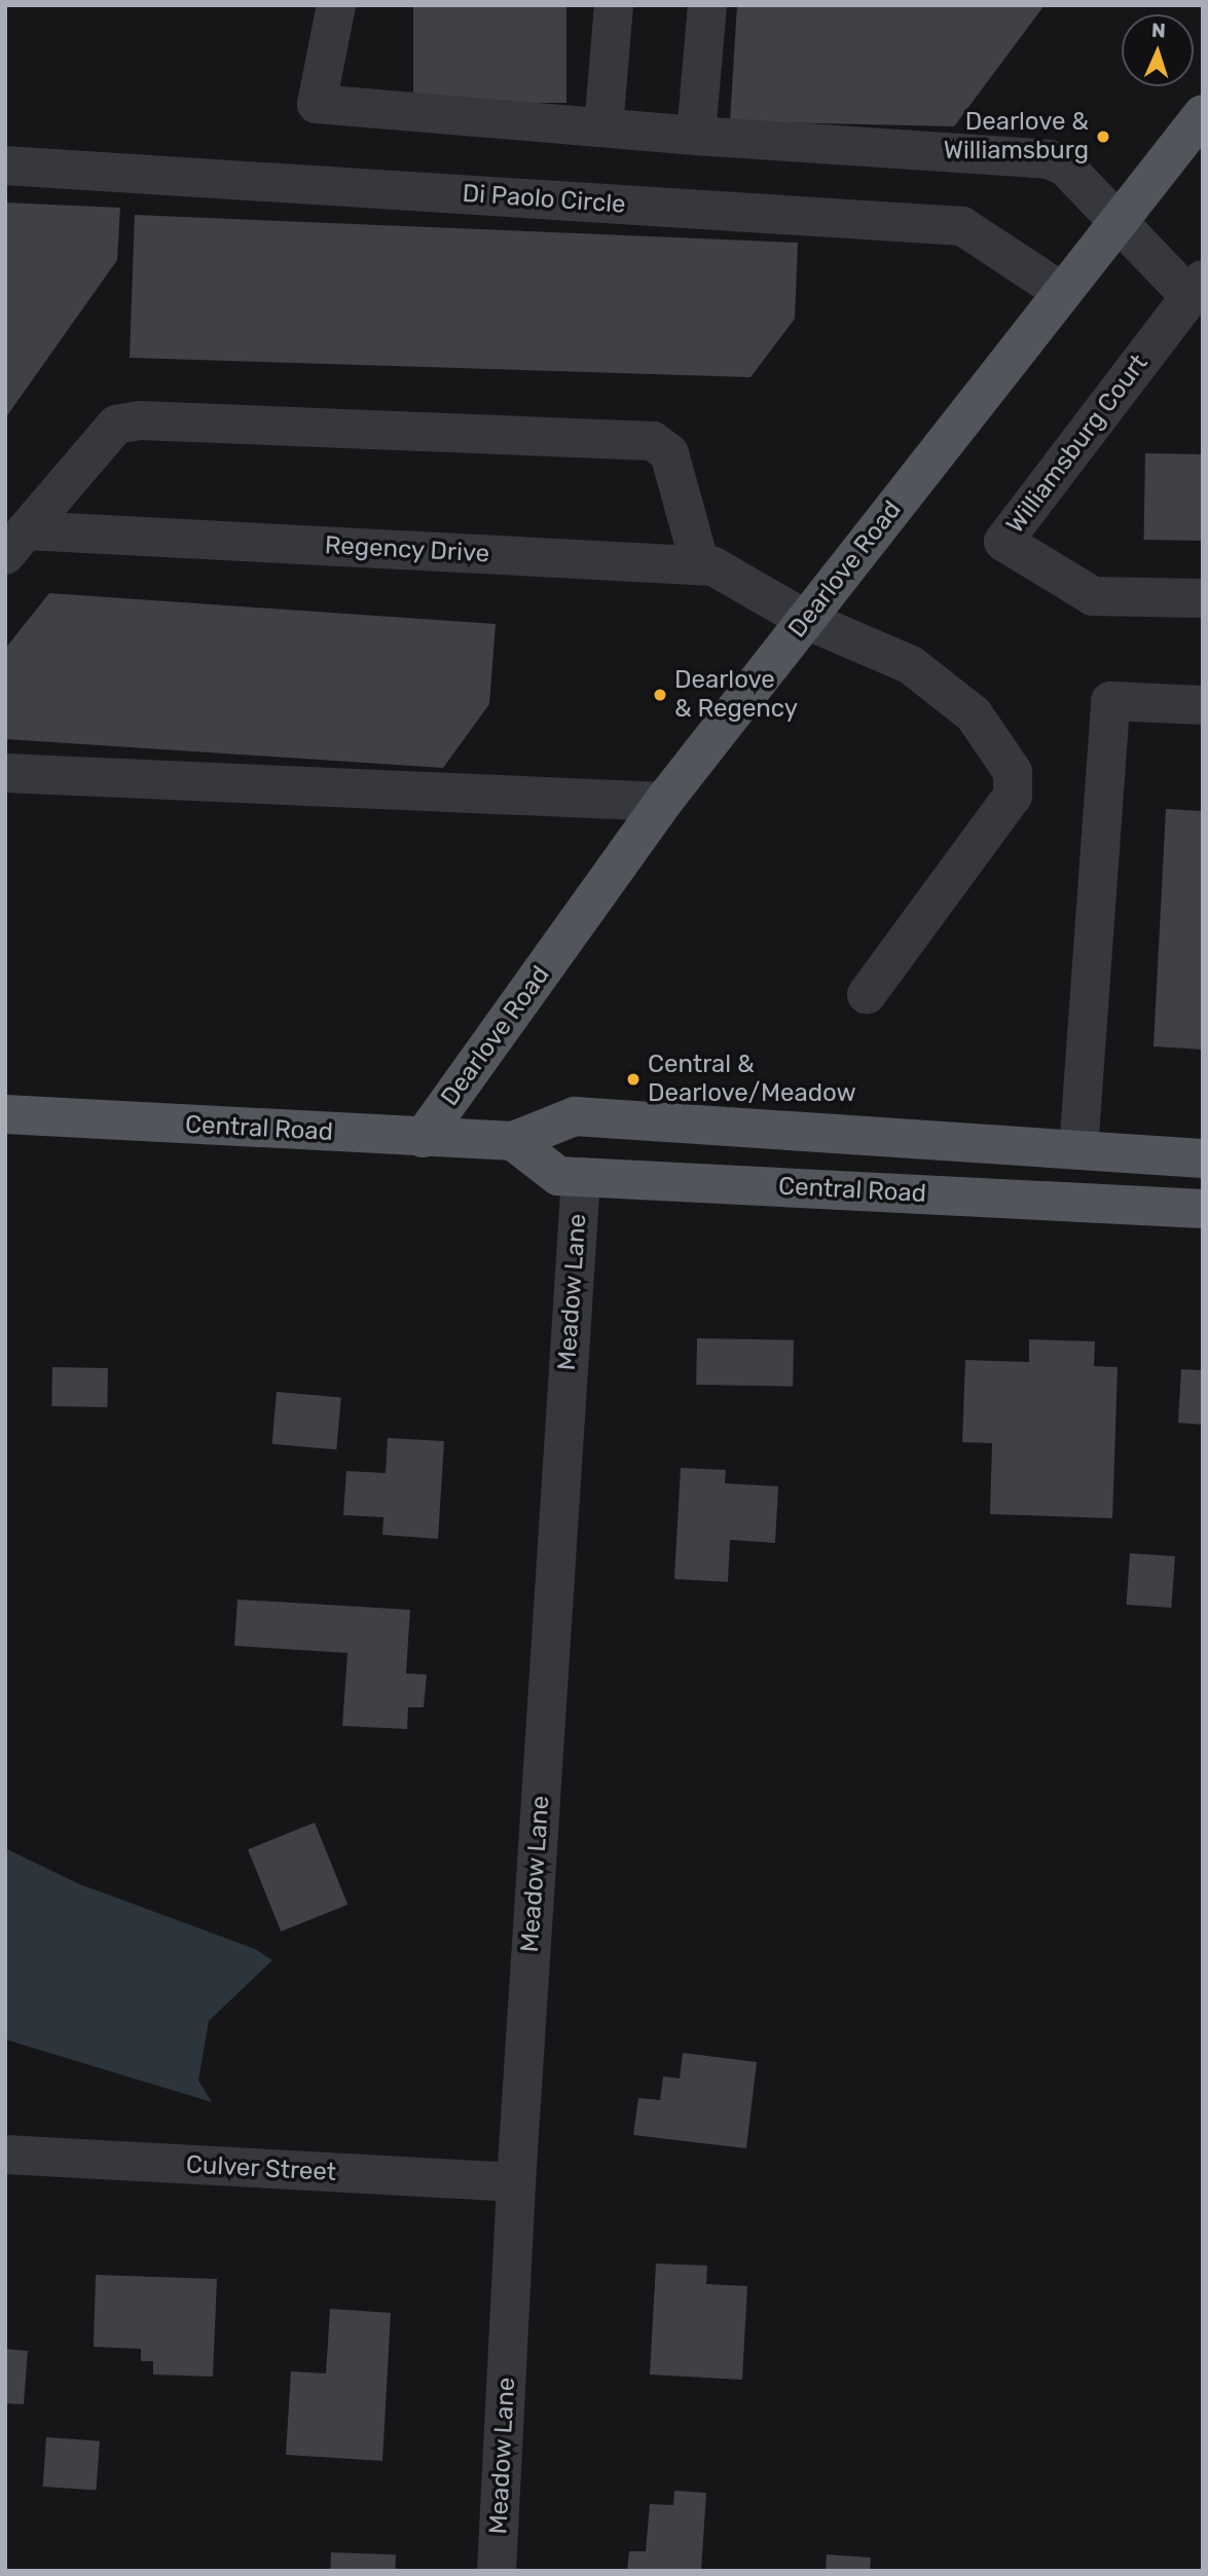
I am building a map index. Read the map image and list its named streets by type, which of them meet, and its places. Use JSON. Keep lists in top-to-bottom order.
{
  "streets": {
    "main road": ["Dearlove Road", "Central Road"],
    "street": [
      "Di Paolo Circle",
      "Williamsburg Court",
      "Regency Drive",
      "Meadow Lane",
      "Culver Street"
    ]
  },
  "crossings": [
    ["Di Paolo Circle", "Dearlove Road"],
    ["Regency Drive", "Dearlove Road"],
    ["Dearlove Road", "Central Road"],
    ["Central Road", "Meadow Lane"],
    ["Meadow Lane", "Culver Street"]
  ],
  "places": ["Dearlove & Williamsburg", "Dearlove & Regency", "Central & Dearlove/Meadow"],
  "north": "top"
}
